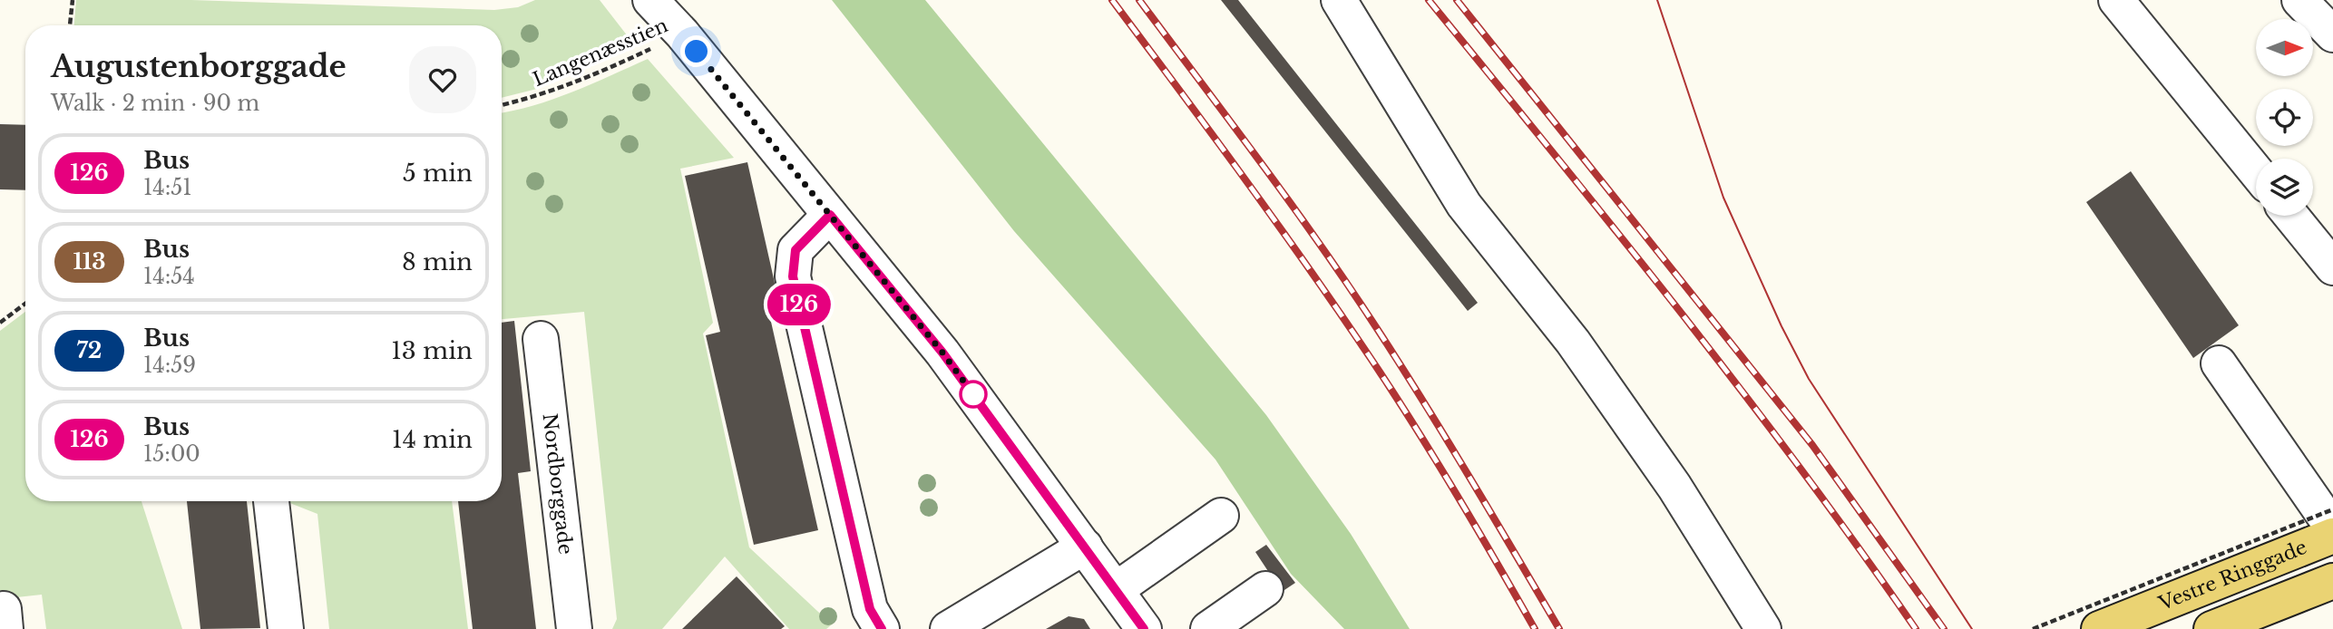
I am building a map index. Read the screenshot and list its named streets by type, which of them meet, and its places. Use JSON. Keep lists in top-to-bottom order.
{
  "streets": {
    "main road": ["Vestre Ringgade"],
    "street": ["Nordborggade"],
    "path": ["Langenæsstien"]
  },
  "lines": ["bus line 126"],
  "north": "right",
  "page": {
    "on_map": "126",
    "heading": ["Augustenborggade", "Walk · 2 min · 90 m"],
    "list": [
      {
        "mark": "126",
        "name": "Bus",
        "note": "14:51",
        "value": "5 min"
      },
      {
        "mark": "113",
        "name": "Bus",
        "note": "14:54",
        "value": "8 min"
      },
      {
        "mark": "72",
        "name": "Bus",
        "note": "14:59",
        "value": "13 min"
      },
      {
        "mark": "126",
        "name": "Bus",
        "note": "15:00",
        "value": "14 min"
      }
    ]
  }
}
